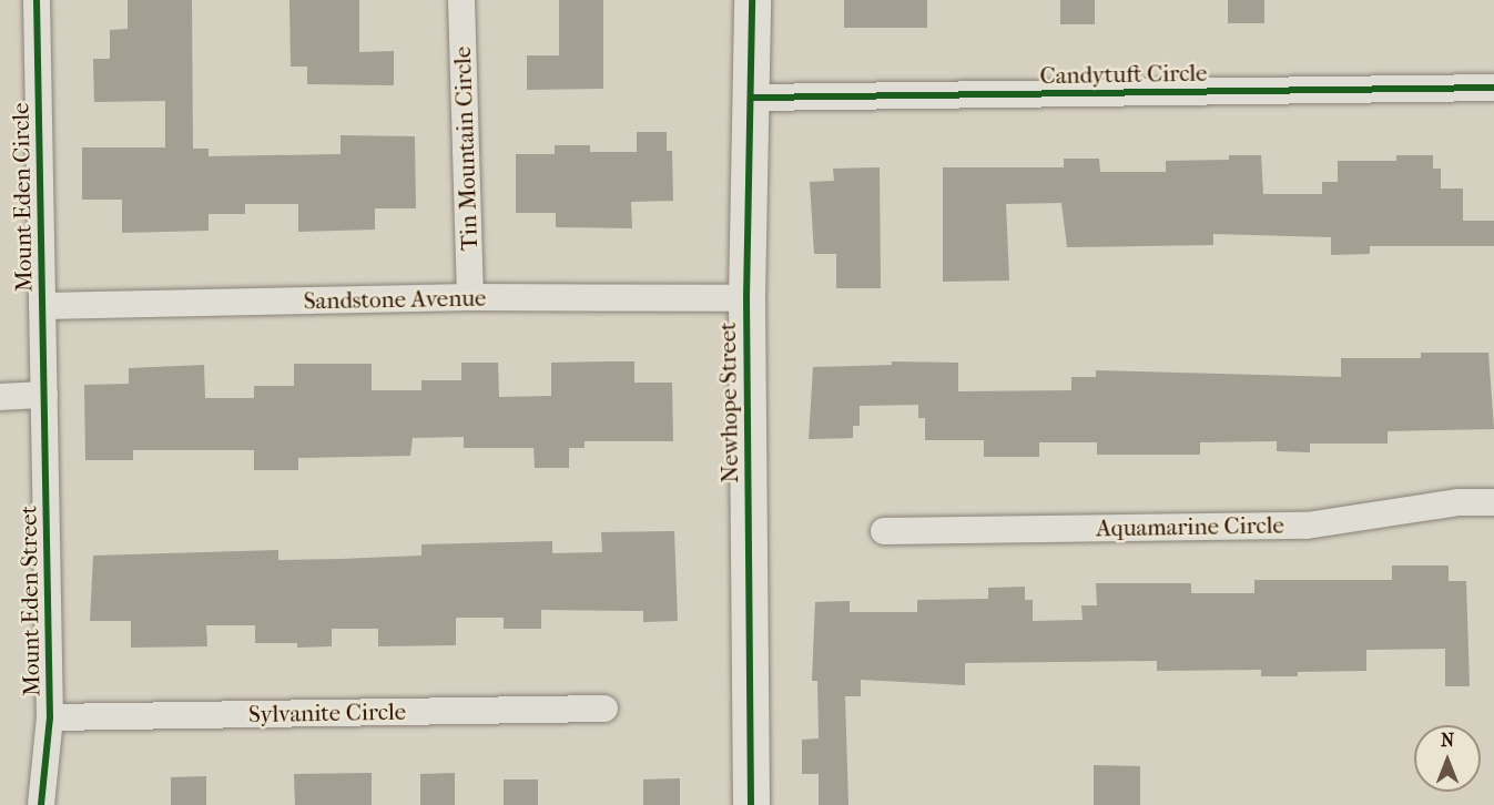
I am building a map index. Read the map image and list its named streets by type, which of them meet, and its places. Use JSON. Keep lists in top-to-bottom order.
{
  "streets": {
    "street": [
      "Candytuft Circle",
      "Tin Mountain Circle",
      "Mount Eden Circle",
      "Sandstone Avenue",
      "Newhope Street",
      "Aquamarine Circle",
      "Mount Eden Street",
      "Sylvanite Circle"
    ]
  },
  "crossings": [
    ["Candytuft Circle", "Newhope Street"],
    ["Tin Mountain Circle", "Sandstone Avenue"],
    ["Mount Eden Circle", "Sandstone Avenue"],
    ["Mount Eden Circle", "Mount Eden Street"],
    ["Sandstone Avenue", "Newhope Street"],
    ["Mount Eden Street", "Sylvanite Circle"]
  ],
  "north": "top"
}
